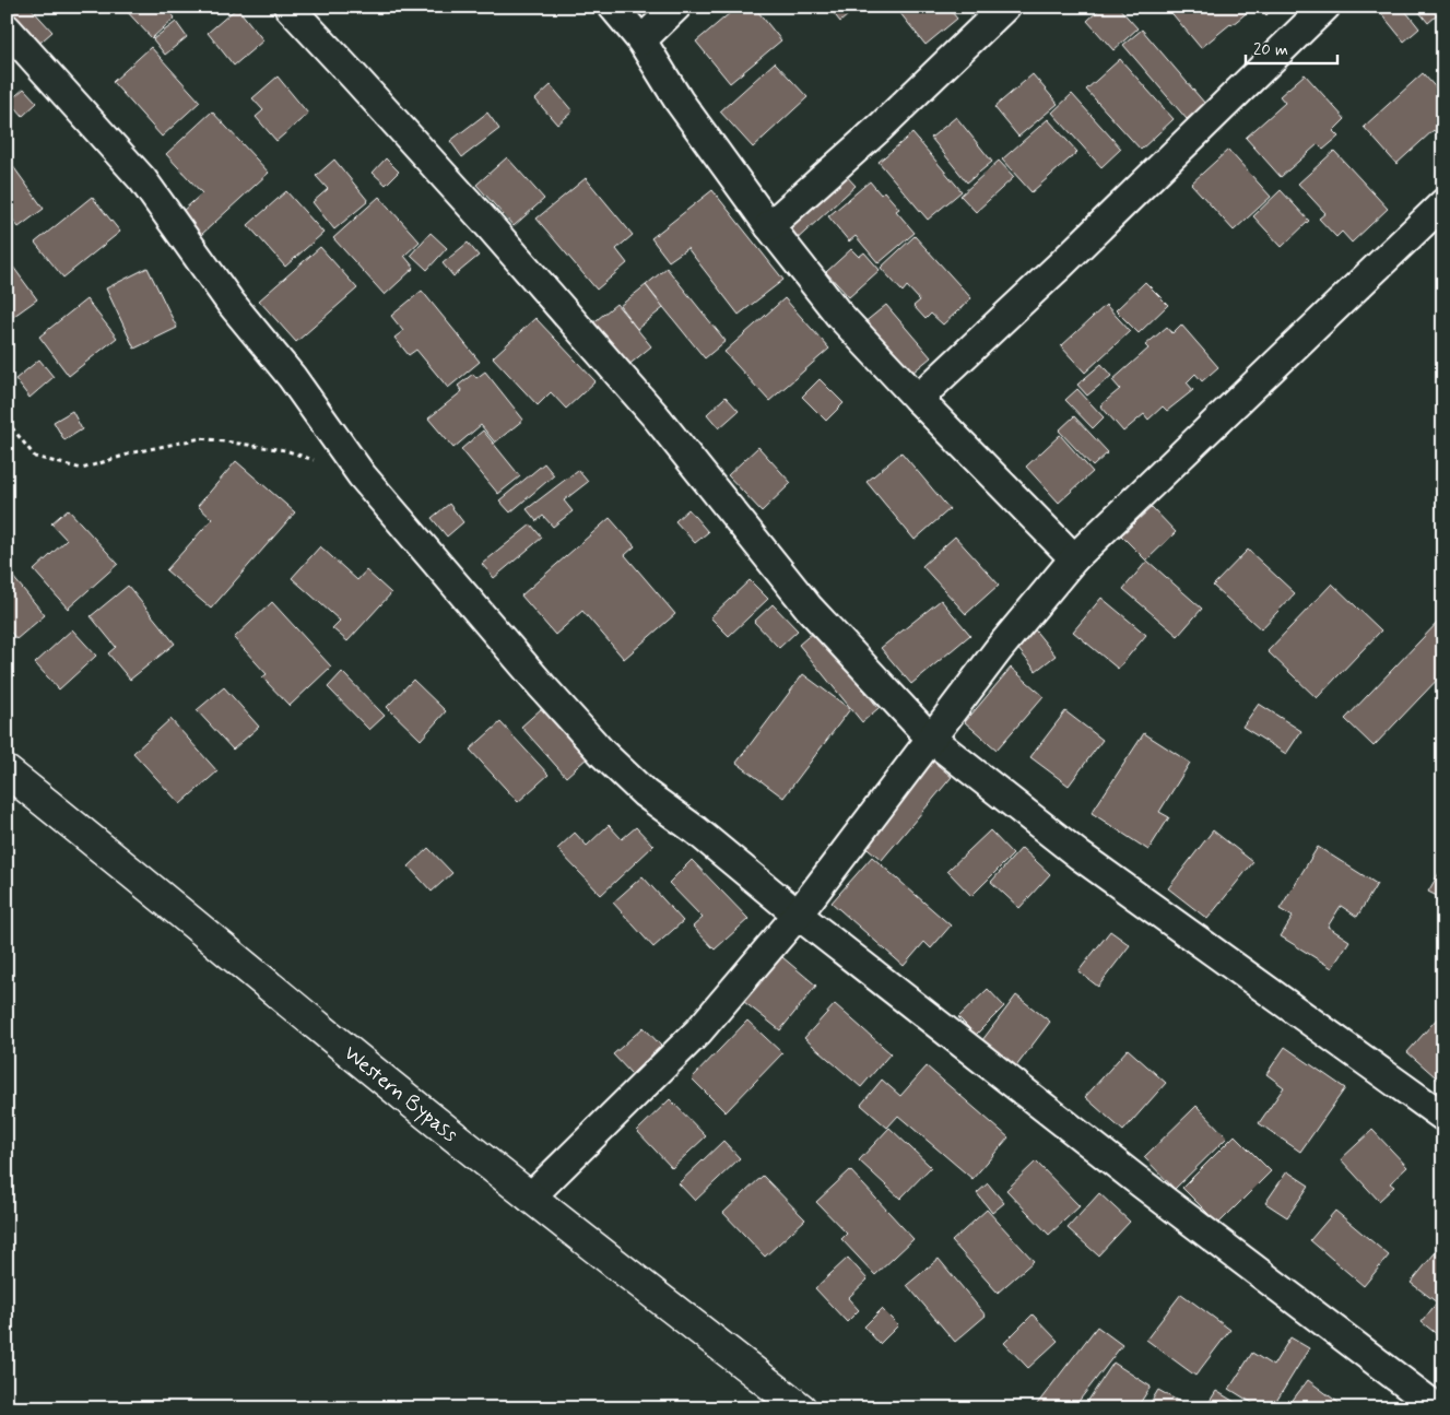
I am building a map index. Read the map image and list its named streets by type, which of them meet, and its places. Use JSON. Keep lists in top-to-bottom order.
{
  "streets": {
    "main road": ["Western Bypass"]
  },
  "scale_bar": "20 m"
}
